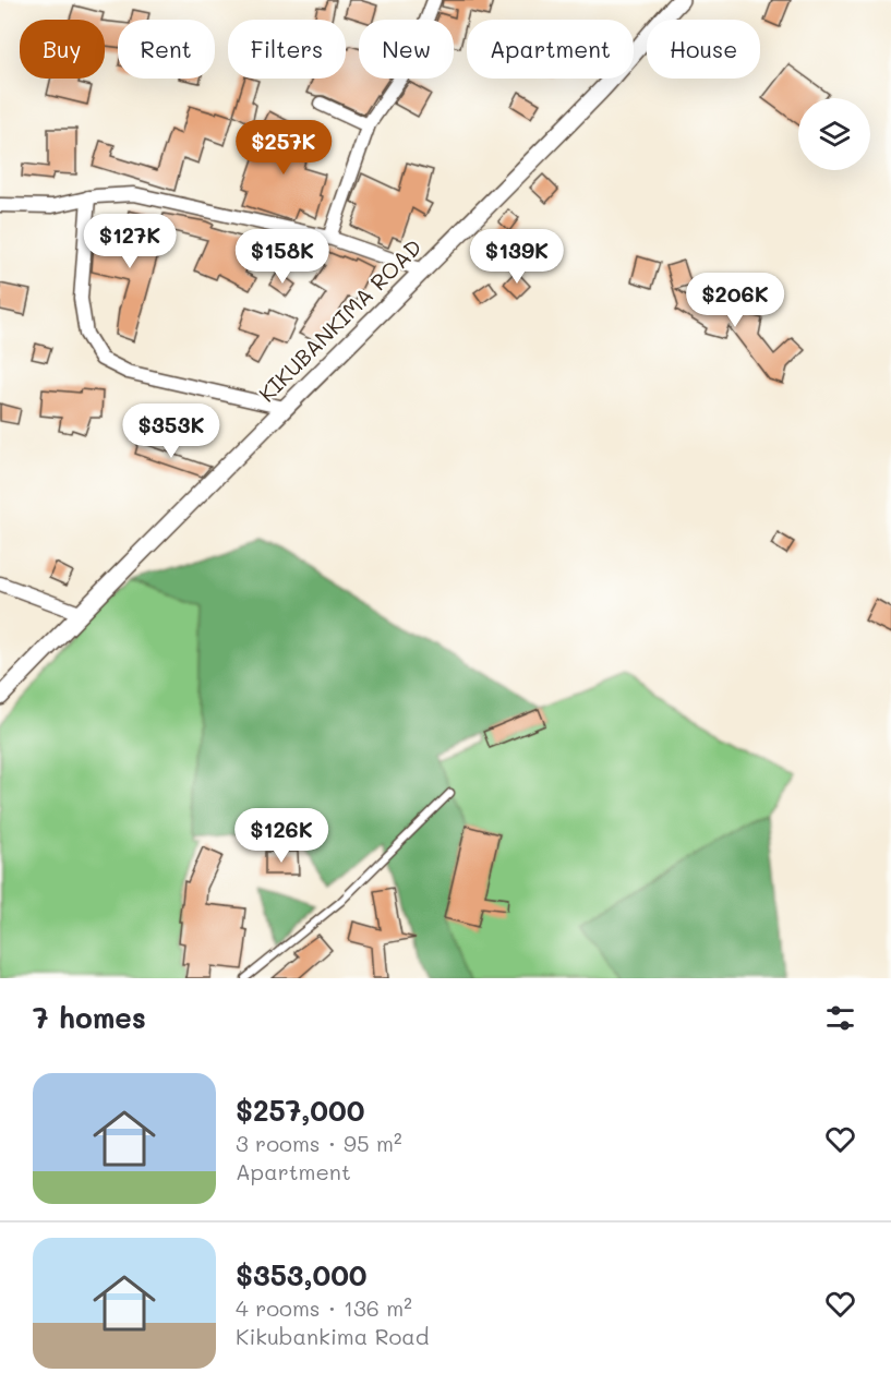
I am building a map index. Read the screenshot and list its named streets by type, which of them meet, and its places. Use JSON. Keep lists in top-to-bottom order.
{
  "streets": {
    "street": ["KIKUBANKIMA ROAD"]
  },
  "page": {
    "chip": [
      "Buy",
      "Rent",
      "Filters",
      "New",
      "Apartment",
      "House"
    ],
    "price": [
      "$257K",
      "$127K",
      "$158K",
      "$139K",
      "$206K",
      "$353K",
      "$126K"
    ],
    "heading": "7 homes",
    "list": [
      {
        "name": "$257,000",
        "note": "3 rooms · 95 m² · Apartment"
      },
      {
        "name": "$353,000",
        "note": "4 rooms · 136 m² · Kikubankima Road"
      }
    ]
  }
}
